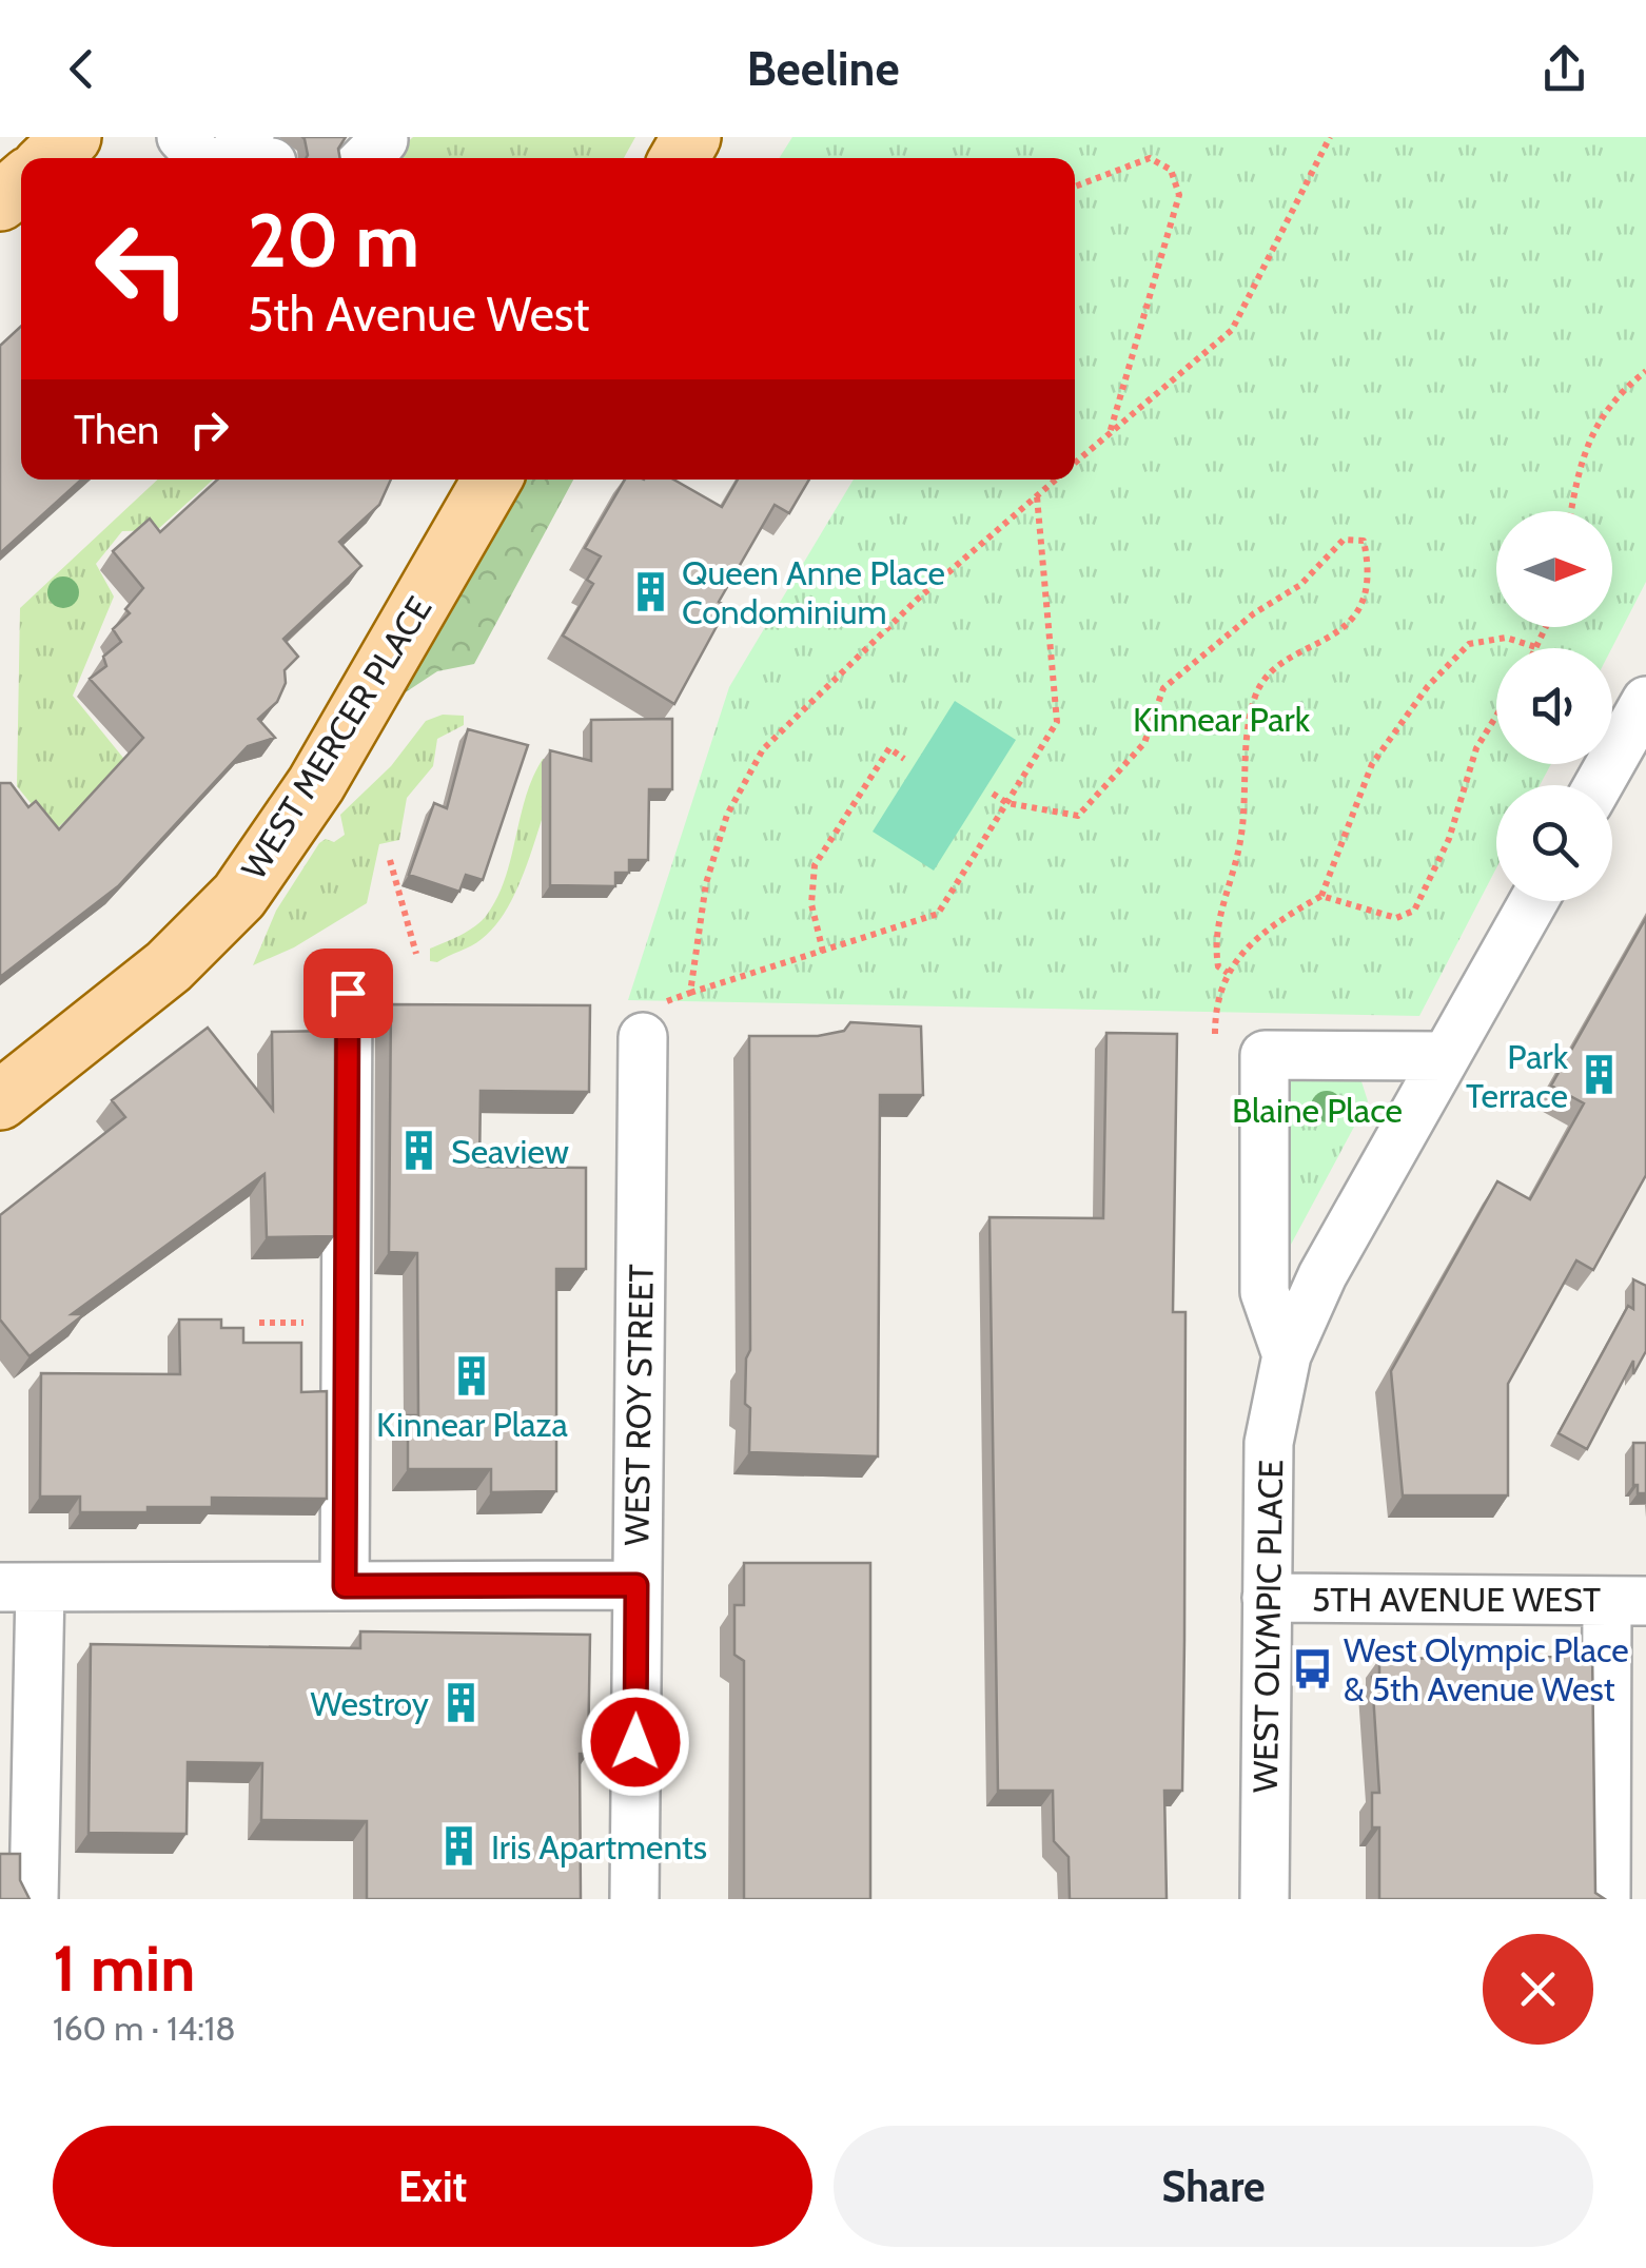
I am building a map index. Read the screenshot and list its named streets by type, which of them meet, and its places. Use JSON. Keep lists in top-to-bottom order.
{
  "streets": {
    "main road": ["WEST MERCER PLACE"],
    "street": ["WEST ROY STREET", "5TH AVENUE WEST", "WEST OLYMPIC PLACE"]
  },
  "crossings": [
    ["5TH AVENUE WEST", "WEST OLYMPIC PLACE"]
  ],
  "parks": ["Kinnear Park", "Blaine Place"],
  "places": {
    "building": [
      "Queen Anne Place Condominium",
      "Park Terrace",
      "Seaview",
      "Kinnear Plaza",
      "Westroy",
      "Iris Apartments"
    ],
    "bus stop": ["West Olympic Place & 5th Avenue West"]
  },
  "north": "right",
  "page": {
    "header": "Beeline",
    "turn": ["20 m", "5th Avenue West"],
    "then": "Then",
    "heading": ["1 min", "160 m · 14:18"],
    "buttons": ["Exit", "Share"]
  }
}
